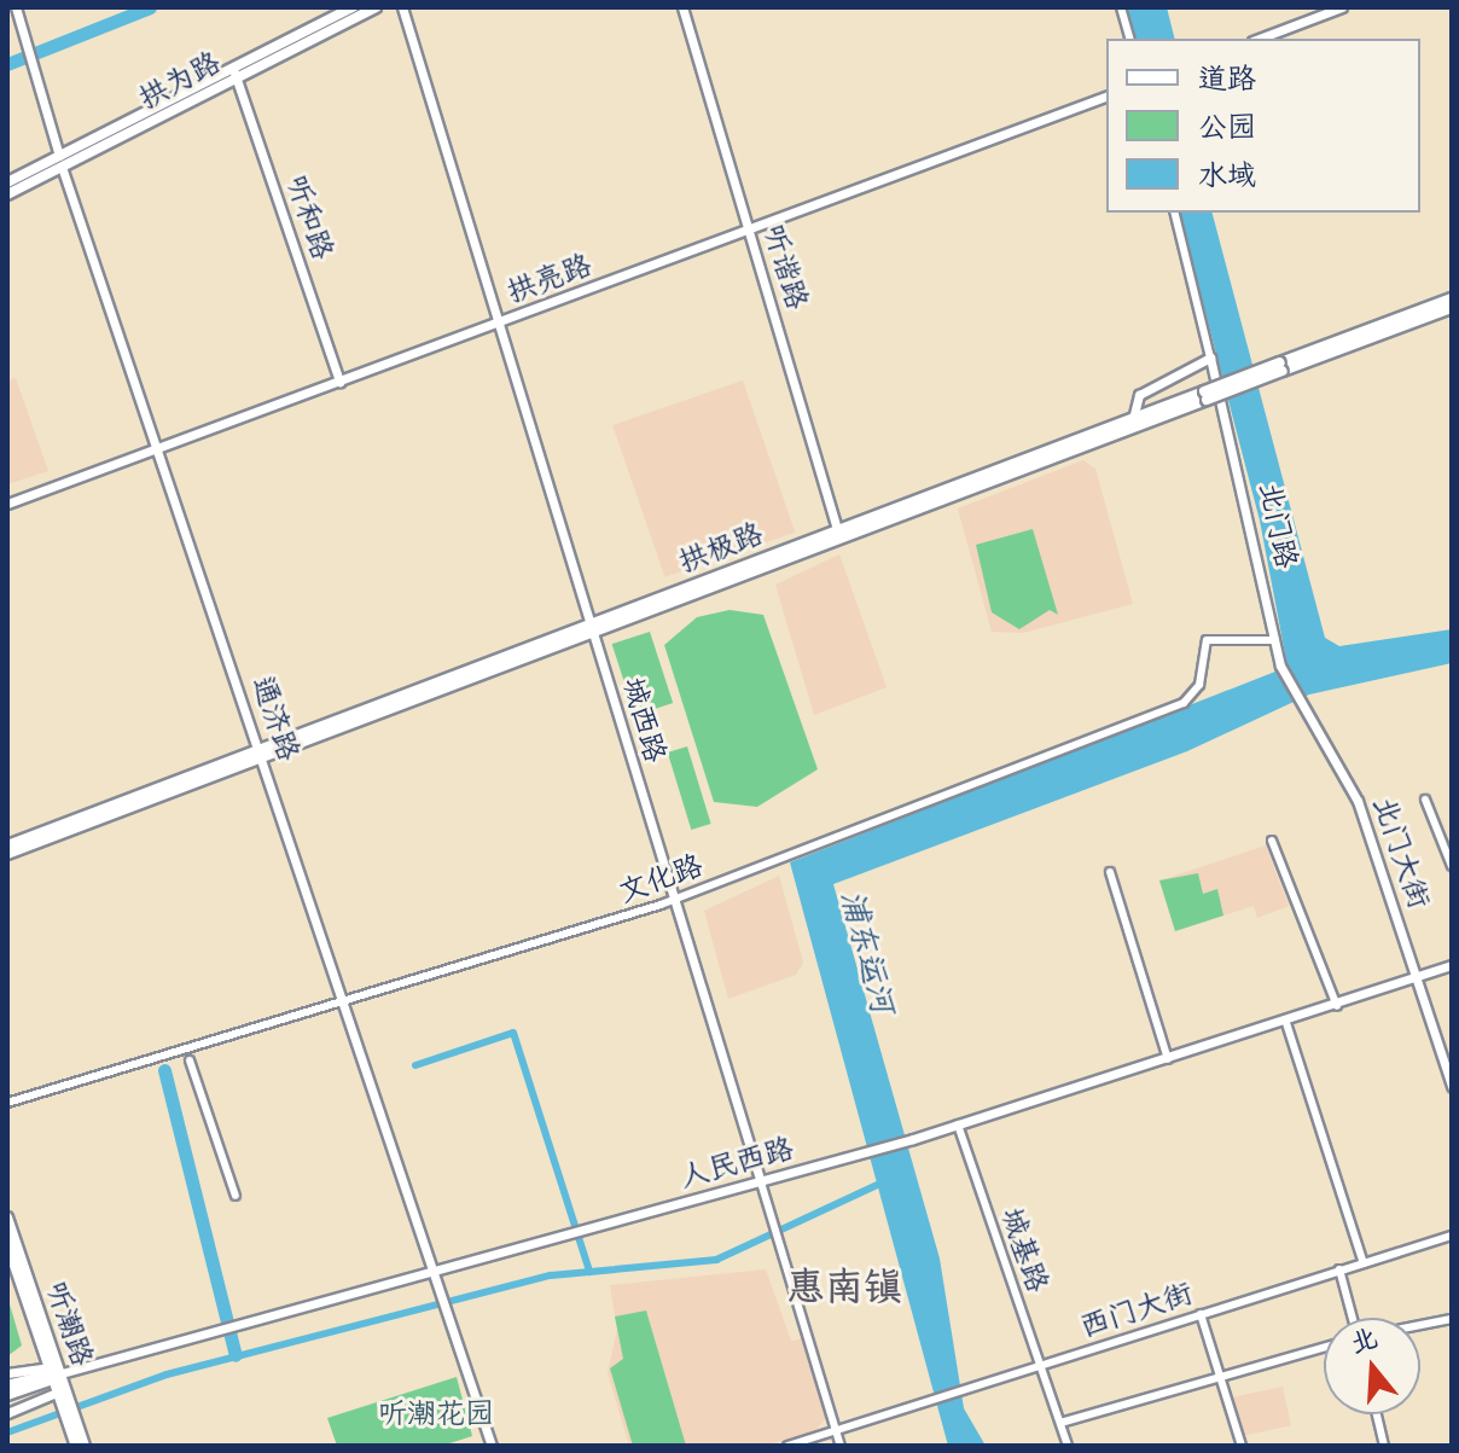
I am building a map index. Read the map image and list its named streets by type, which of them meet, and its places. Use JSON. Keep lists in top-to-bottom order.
{
  "streets": {
    "main road": [
      "拱为路",
      "拱极路",
      "人民西路",
      "听潮路"
    ],
    "street": [
      "听和路",
      "听谐路",
      "拱亮路",
      "北门路",
      "通济路",
      "城西路",
      "北门大街",
      "文化路",
      "城基路",
      "西门大街"
    ]
  },
  "crossings": [
    ["拱为路", "听和路"],
    ["拱为路", "通济路"],
    ["听和路", "拱亮路"],
    ["听谐路", "拱亮路"],
    ["听谐路", "拱极路"],
    ["拱亮路", "通济路"],
    ["拱亮路", "城西路"],
    ["北门路", "北门大街"],
    ["北门路", "文化路"],
    ["拱极路", "通济路"],
    ["拱极路", "城西路"],
    ["通济路", "文化路"],
    ["通济路", "人民西路"],
    ["城西路", "文化路"],
    ["城西路", "人民西路"],
    ["城西路", "西门大街"],
    ["北门大街", "人民西路"],
    ["人民西路", "城基路"],
    ["人民西路", "听潮路"],
    ["城基路", "西门大街"]
  ],
  "districts": ["惠南镇"],
  "water": ["浦东运河"],
  "parks": ["听潮花园"],
  "legend": ["道路", "公园", "水域"],
  "north": "top"
}
